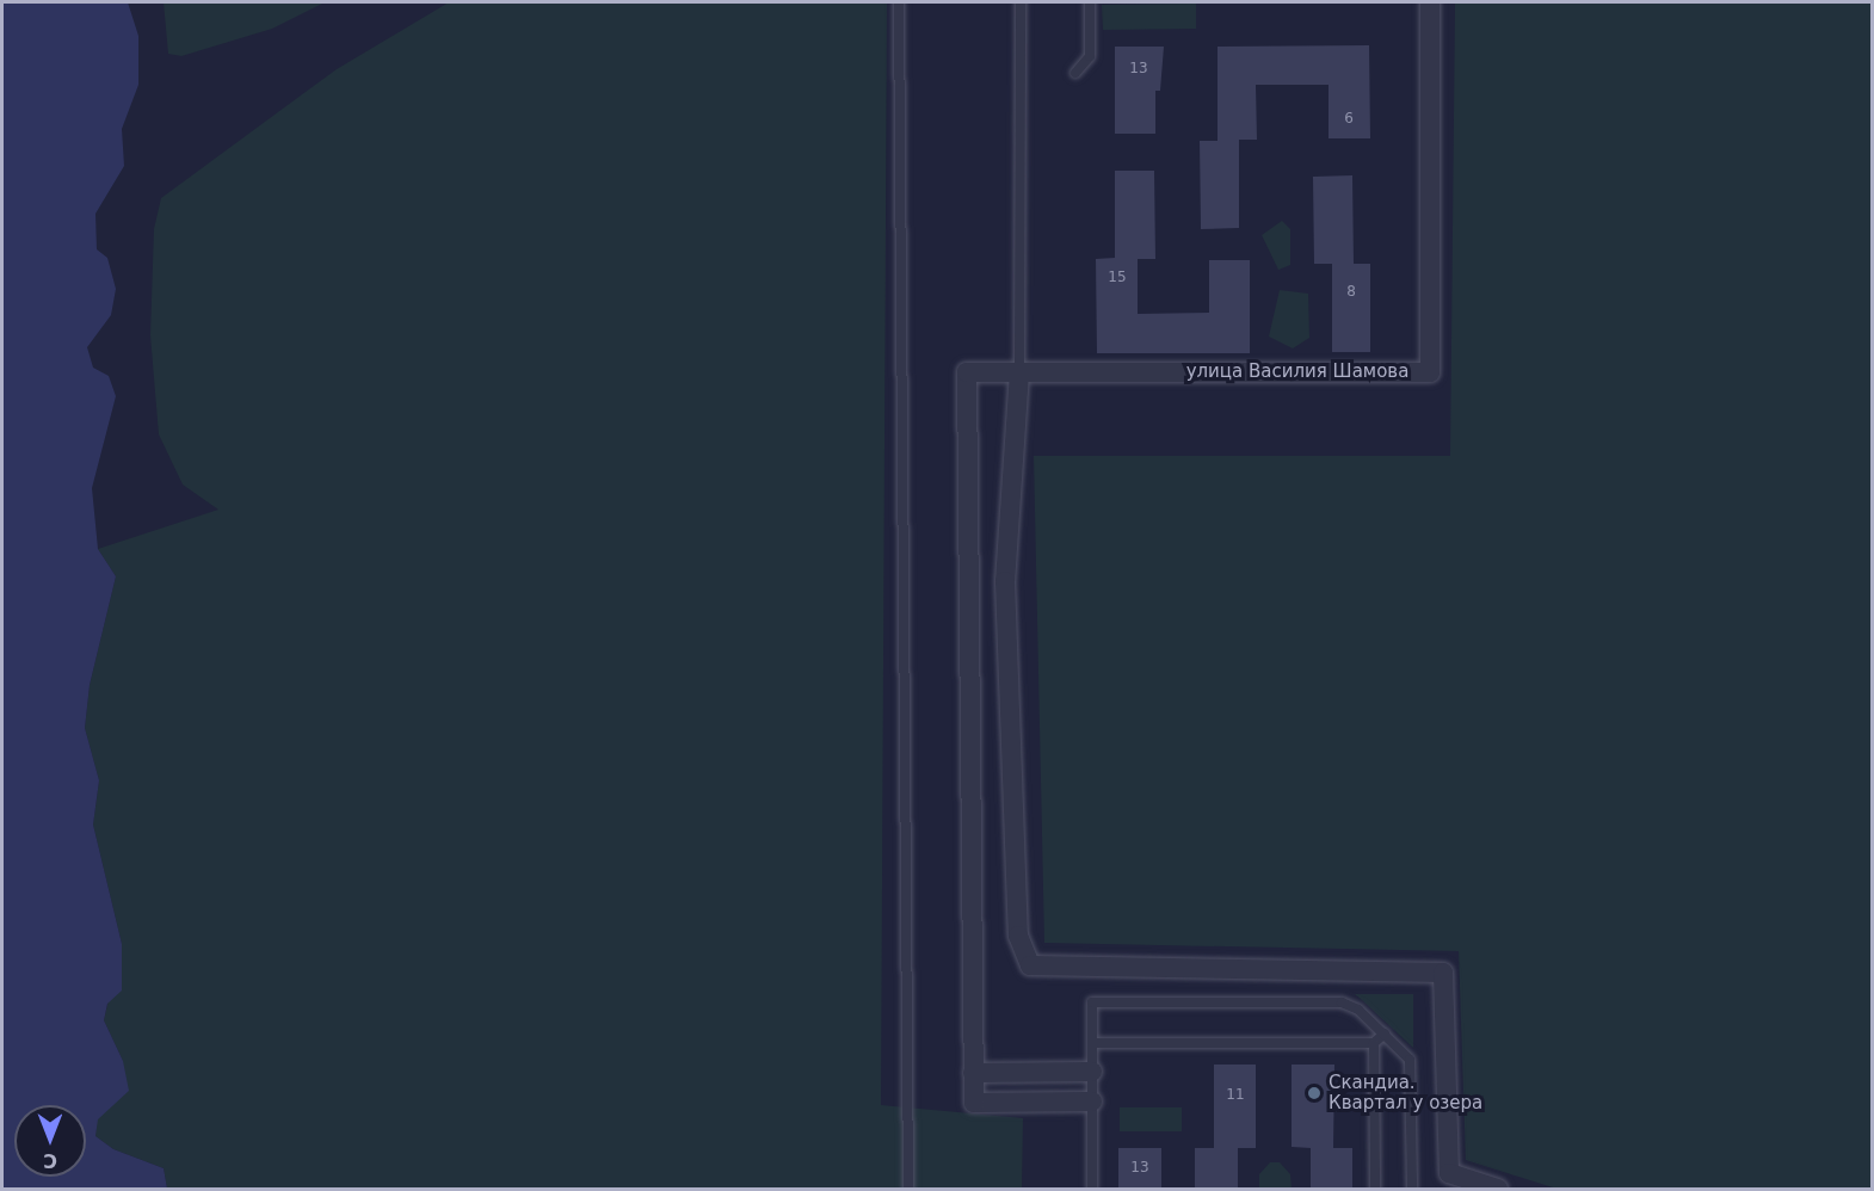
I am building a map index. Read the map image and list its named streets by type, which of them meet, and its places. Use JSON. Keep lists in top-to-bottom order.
{
  "streets": {
    "street": ["улица Василия Шамова"]
  },
  "places": ["Скандиа. Квартал у озера"],
  "house_numbers": [
    "13",
    "6",
    "15",
    "8",
    "11",
    "13"
  ],
  "north": "bottom"
}
